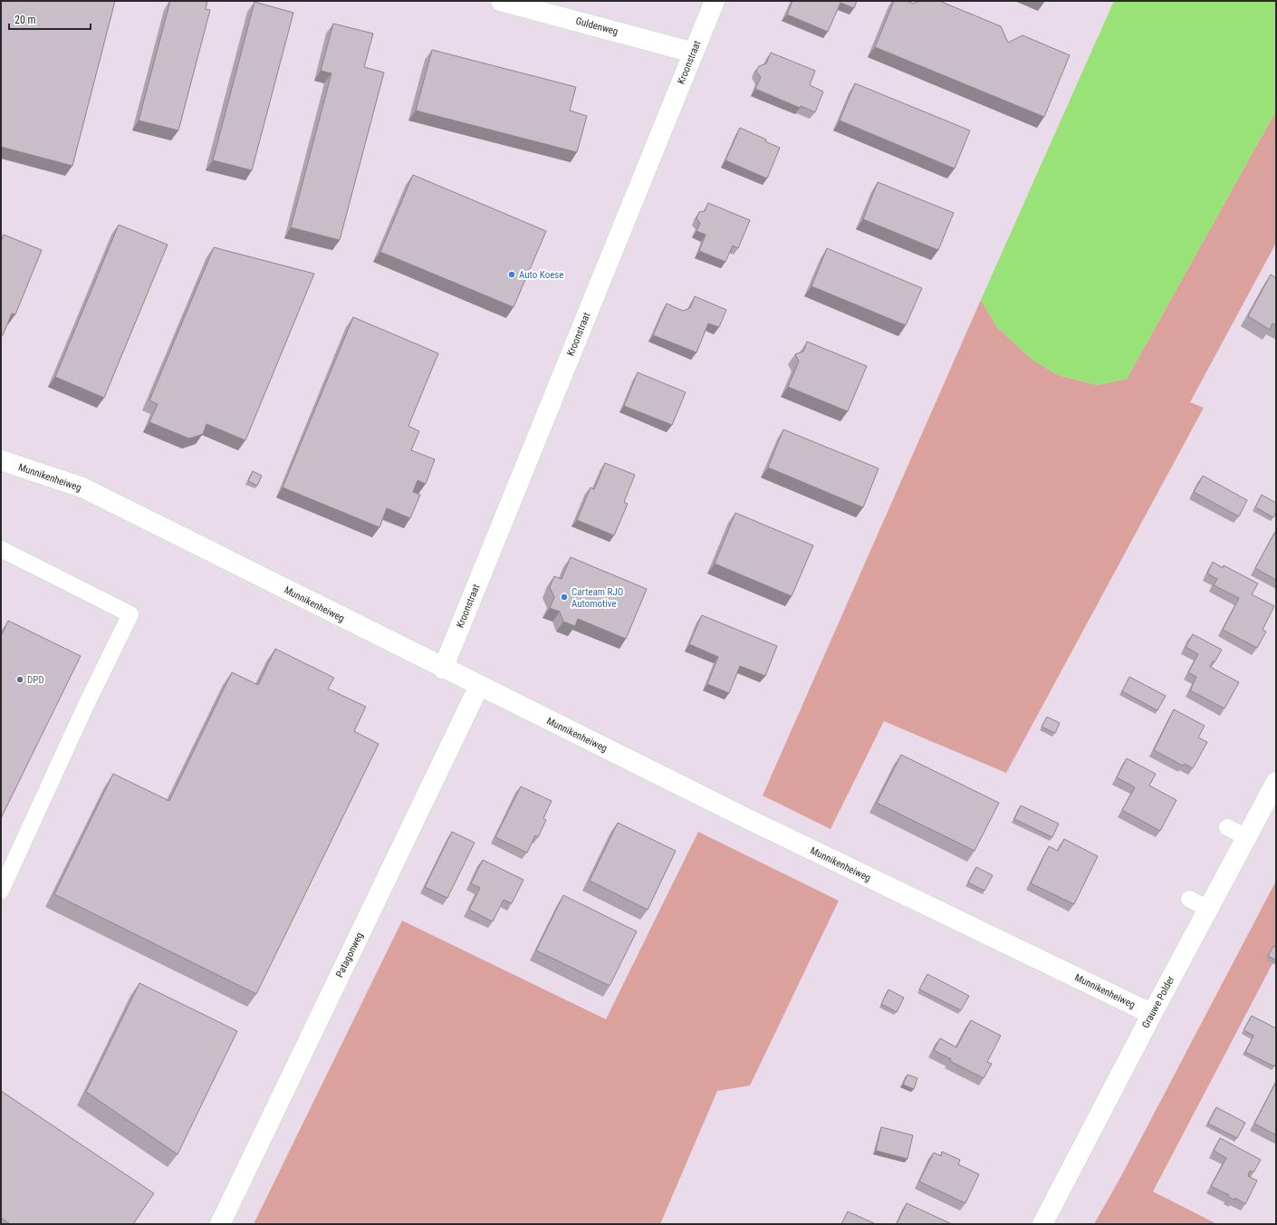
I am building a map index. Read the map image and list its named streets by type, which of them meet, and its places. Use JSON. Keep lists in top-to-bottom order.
{
  "streets": {
    "street": [
      "Guldenweg",
      "Kroonstraat",
      "Munnikenheiweg",
      "Patagonweg",
      "Grauwe Polder"
    ]
  },
  "crossings": [
    ["Guldenweg", "Kroonstraat"],
    ["Kroonstraat", "Munnikenheiweg"],
    ["Munnikenheiweg", "Patagonweg"],
    ["Munnikenheiweg", "Grauwe Polder"]
  ],
  "places": ["Auto Koese", "Carteam RJO Automotive", "DPD"],
  "scale_bar": "20 m"
}
